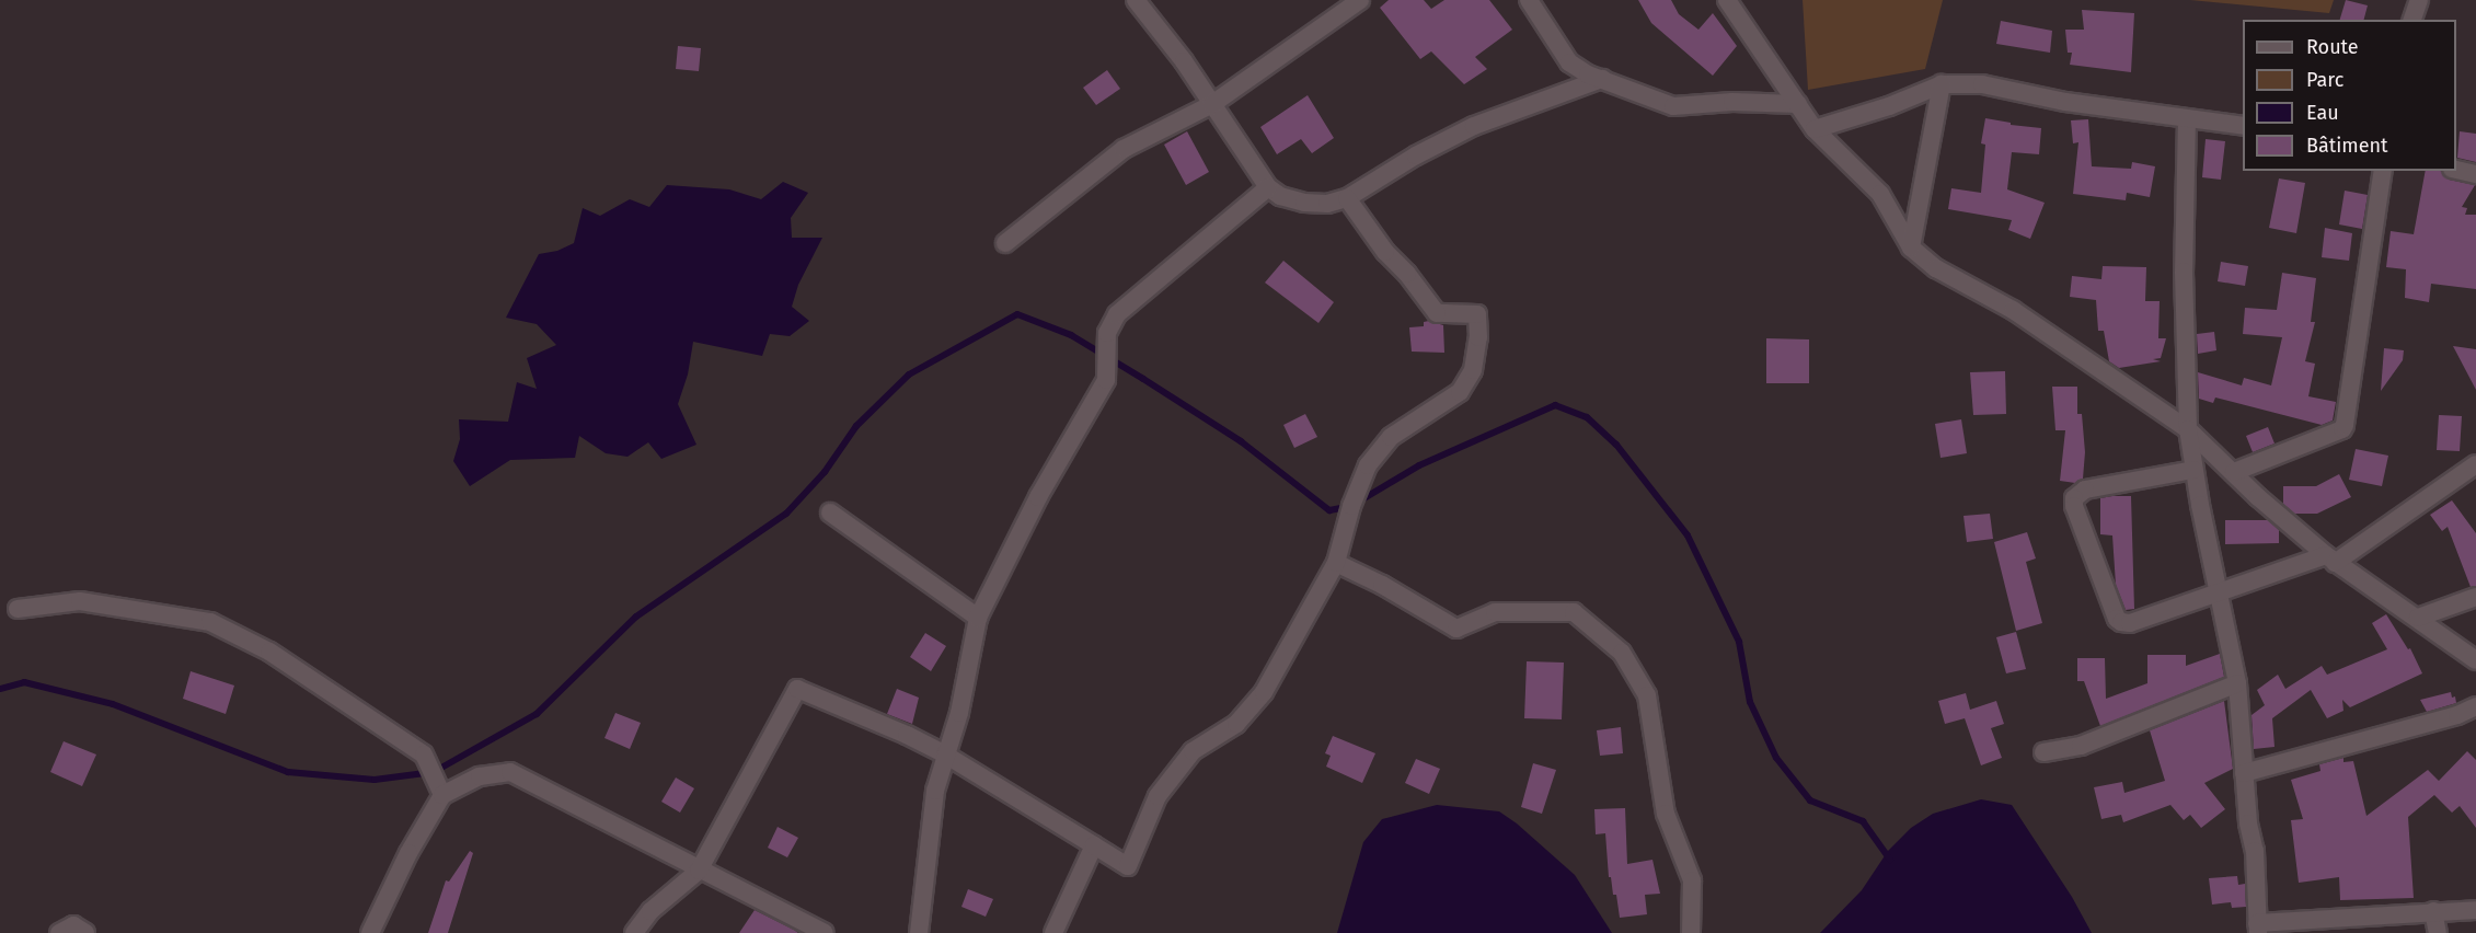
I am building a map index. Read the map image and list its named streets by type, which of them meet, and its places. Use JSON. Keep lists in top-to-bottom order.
{
  "legend": [
    "Route",
    "Parc",
    "Eau",
    "Bâtiment"
  ]
}
